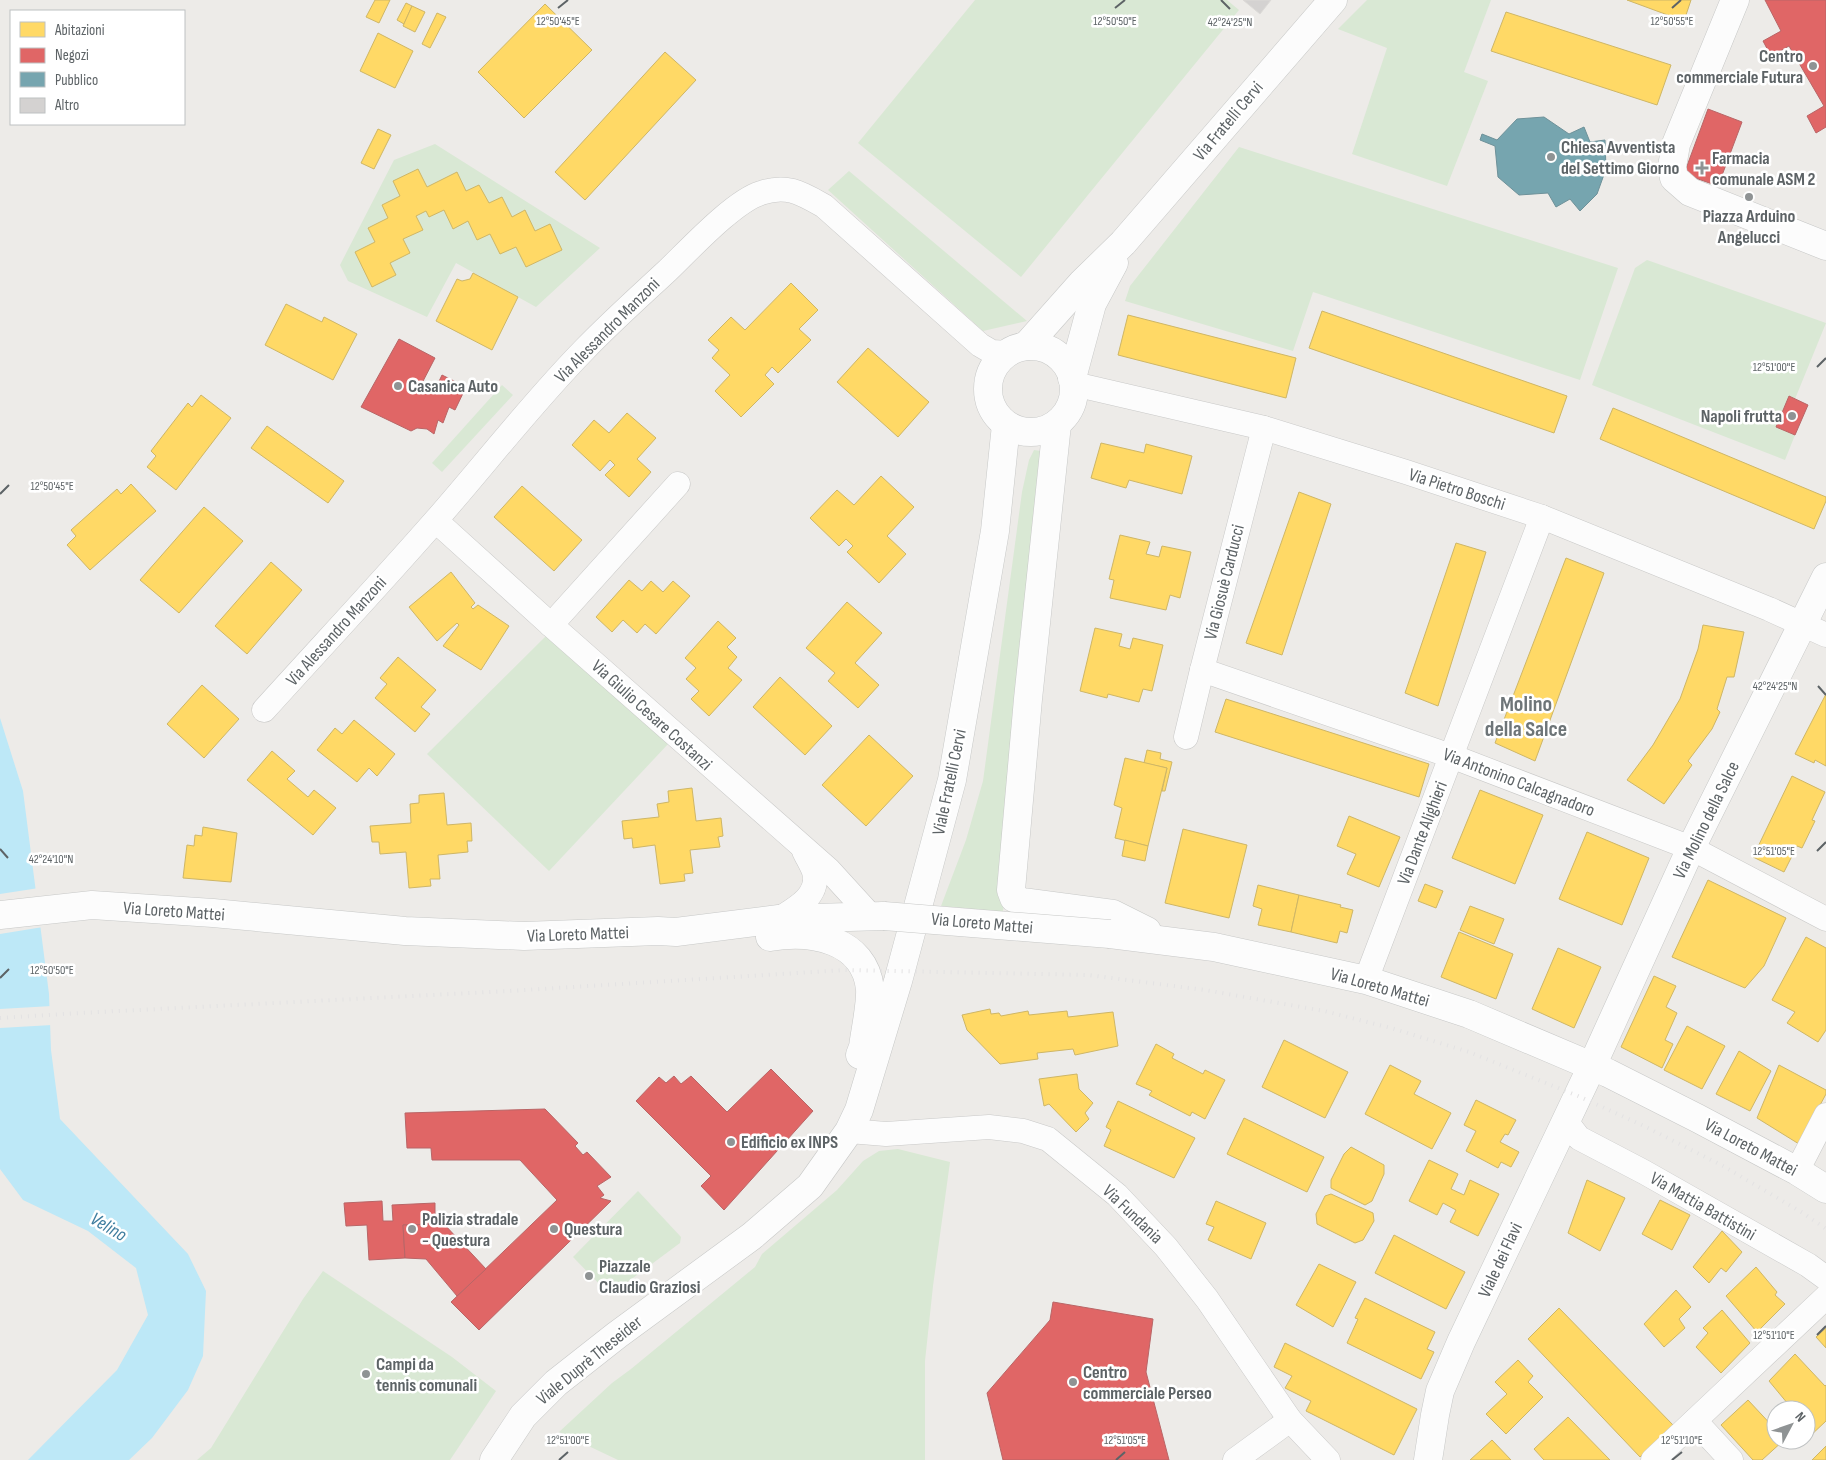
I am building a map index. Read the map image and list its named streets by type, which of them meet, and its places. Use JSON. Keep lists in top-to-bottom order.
{
  "streets": {
    "street": [
      "Via Fratelli Cervi",
      "Via Alessandro Manzoni",
      "Via Pietro Boschi",
      "Via Giosuè Carducci",
      "Via Giulio Cesare Costanzi",
      "Viale Fratelli Cervi",
      "Via Antonino Calcagnadoro",
      "Via Molino della Salce",
      "Via Dante Alighieri",
      "Via Loreto Mattei",
      "Via Mattia Battistini",
      "Via Fundania",
      "Viale dei Flavi",
      "Viale Duprè Theseider"
    ]
  },
  "crossings": [
    ["Via Fratelli Cervi", "Via Alessandro Manzoni"],
    ["Via Fratelli Cervi", "Via Pietro Boschi"],
    ["Via Fratelli Cervi", "Viale Fratelli Cervi"],
    ["Via Alessandro Manzoni", "Via Pietro Boschi"],
    ["Via Alessandro Manzoni", "Via Giulio Cesare Costanzi"],
    ["Via Alessandro Manzoni", "Viale Fratelli Cervi"],
    ["Via Pietro Boschi", "Via Giosuè Carducci"],
    ["Via Pietro Boschi", "Viale Fratelli Cervi"],
    ["Via Pietro Boschi", "Via Molino della Salce"],
    ["Via Pietro Boschi", "Via Dante Alighieri"],
    ["Via Giosuè Carducci", "Via Antonino Calcagnadoro"],
    ["Via Giulio Cesare Costanzi", "Via Loreto Mattei"],
    ["Viale Fratelli Cervi", "Via Fundania"],
    ["Viale Fratelli Cervi", "Viale Duprè Theseider"],
    ["Via Antonino Calcagnadoro", "Via Molino della Salce"],
    ["Via Antonino Calcagnadoro", "Via Dante Alighieri"],
    ["Via Molino della Salce", "Via Loreto Mattei"],
    ["Via Molino della Salce", "Viale dei Flavi"],
    ["Via Dante Alighieri", "Via Loreto Mattei"],
    ["Via Loreto Mattei", "Viale dei Flavi"],
    ["Via Mattia Battistini", "Viale dei Flavi"],
    ["Via Fundania", "Viale Duprè Theseider"]
  ],
  "districts": ["Molino della Salce"],
  "water": ["Velino"],
  "places": {
    "other": [
      "Centro commerciale Futura",
      "Chiesa Avventista del Settimo Giorno",
      "Piazza Arduino Angelucci",
      "Casanica Auto",
      "Napoli frutta",
      "Edificio ex INPS",
      "Polizia stradale - Questura",
      "Questura",
      "Piazzale Claudio Graziosi",
      "Campi da tennis comunali",
      "Centro commerciale Perseo"
    ],
    "health": ["Farmacia comunale ASM 2"]
  },
  "legend": [
    "Abitazioni",
    "Negozi",
    "Pubblico",
    "Altro"
  ],
  "north": "top right",
  "coordinates": [
    "12°50'45\"E",
    "12°50'50\"E",
    "12°50'55\"E",
    "42°24'25\"N",
    "12°51'00\"E",
    "12°51'05\"E",
    "42°24'10\"N",
    "12°51'10\"E"
  ]
}
